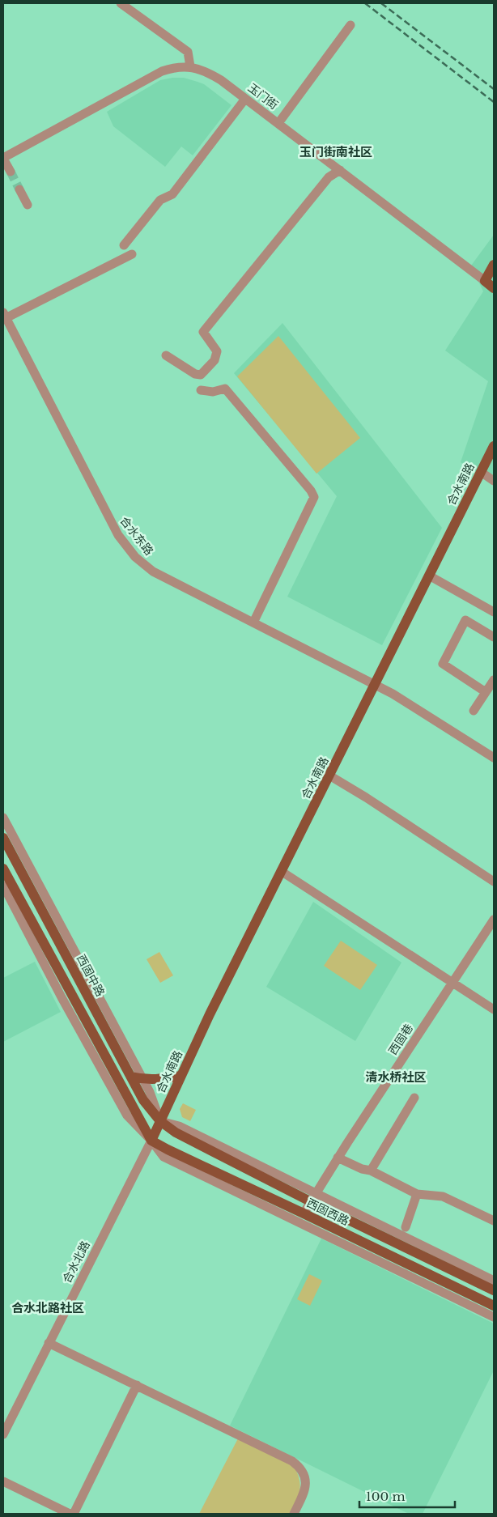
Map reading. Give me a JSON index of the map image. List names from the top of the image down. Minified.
{"streets":{"main road":["合水南路","西固中路","西固西路","合水北路"],"street":["玉门街","合水东路","西固巷"]},"crossings":[["合水南路","合水东路"],["合水南路","西固中路"],["合水南路","西固西路"],["合水南路","合水北路"],["西固中路","西固西路"],["西固中路","合水北路"],["西固巷","西固西路"],["西固西路","合水北路"]],"districts":["玉门街南社区","清水桥社区","合水北路社区"],"scale_bar":"100 m"}
